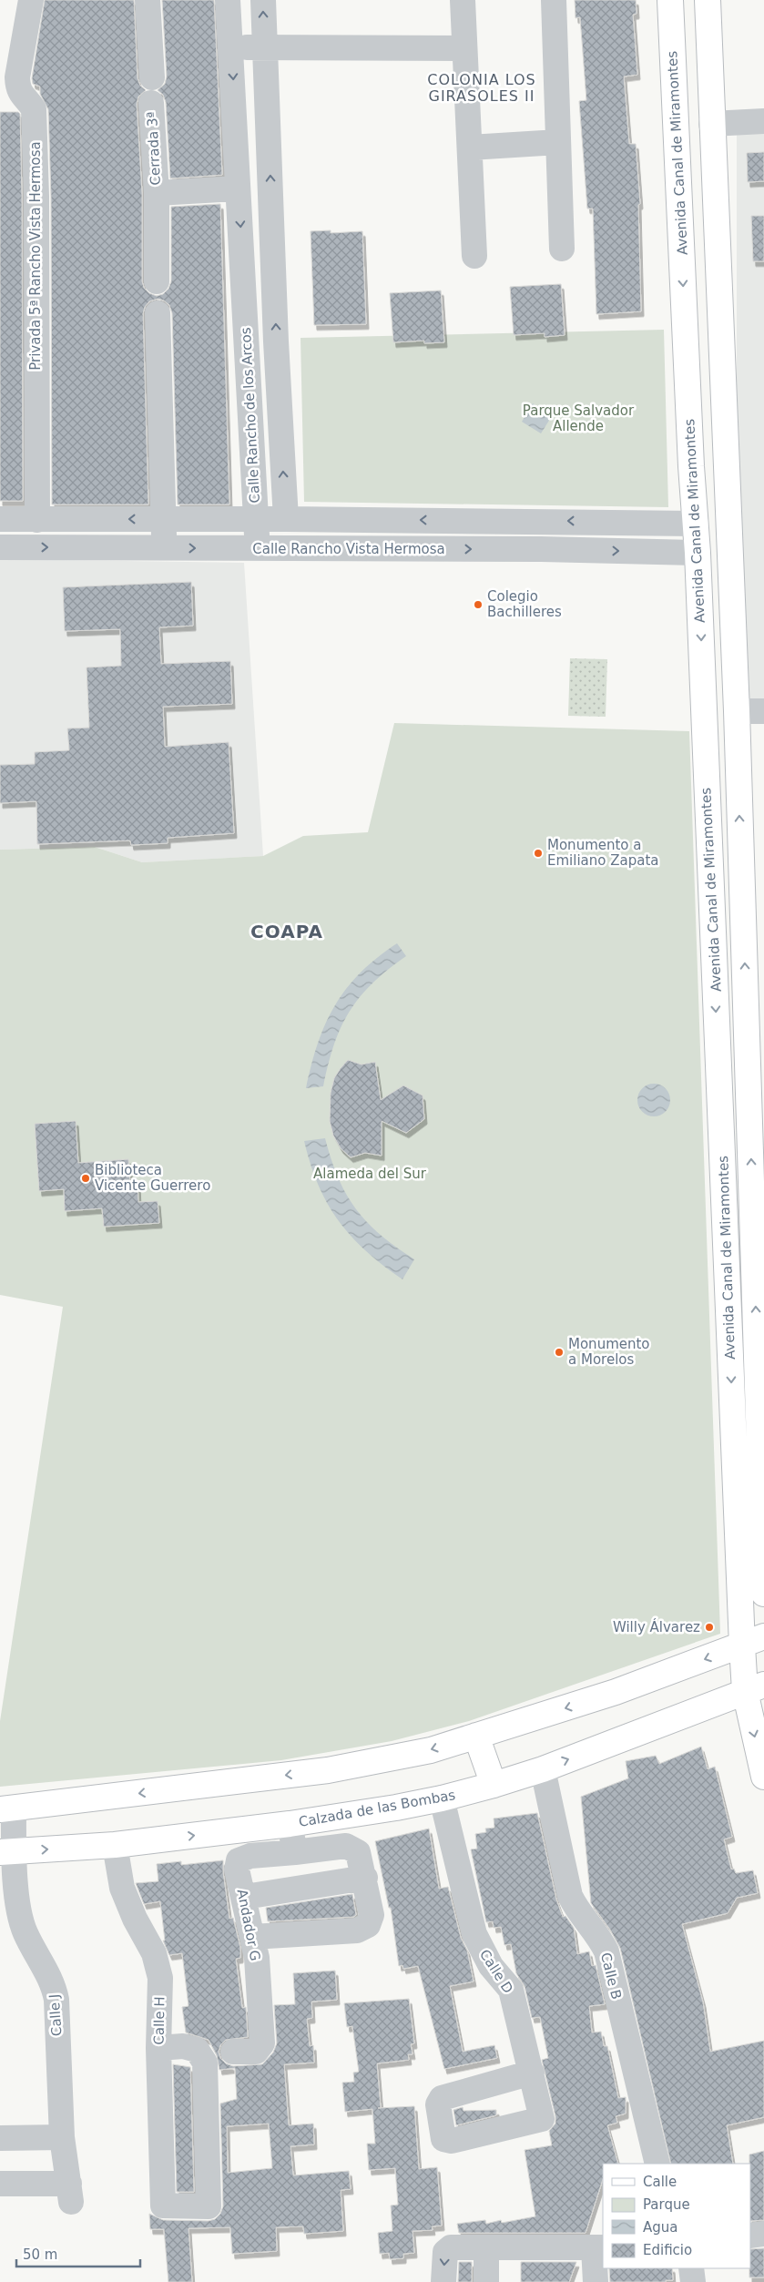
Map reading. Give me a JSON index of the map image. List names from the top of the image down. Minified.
{"streets":{"main road":["Avenida Canal de Miramontes","Calzada de las Bombas"],"street":["Cerrada 3ª","Privada 5ª Rancho Vista Hermosa","Calle Rancho de los Arcos","Calle Rancho Vista Hermosa","Andador G","Calle D","Calle B","Calle J","Calle H"]},"crossings":[["Cerrada 3ª","Calle Rancho de los Arcos"],["Avenida Canal de Miramontes","Calle Rancho Vista Hermosa"],["Avenida Canal de Miramontes","Calzada de las Bombas"],["Calle Rancho de los Arcos","Calle Rancho Vista Hermosa"],["Calzada de las Bombas","Calle D"],["Calzada de las Bombas","Calle B"],["Calzada de las Bombas","Calle J"],["Calzada de las Bombas","Calle H"]],"districts":["COLONIA LOS GIRASOLES II","COAPA"],"parks":["Parque Salvador Allende","Alameda del Sur"],"places":["Colegio Bachilleres","Monumento a Emiliano Zapata","Biblioteca Vicente Guerrero","Monumento a Morelos","Willy Álvarez"],"legend":["Calle","Parque","Agua","Edificio"],"scale_bar":"50 m"}
